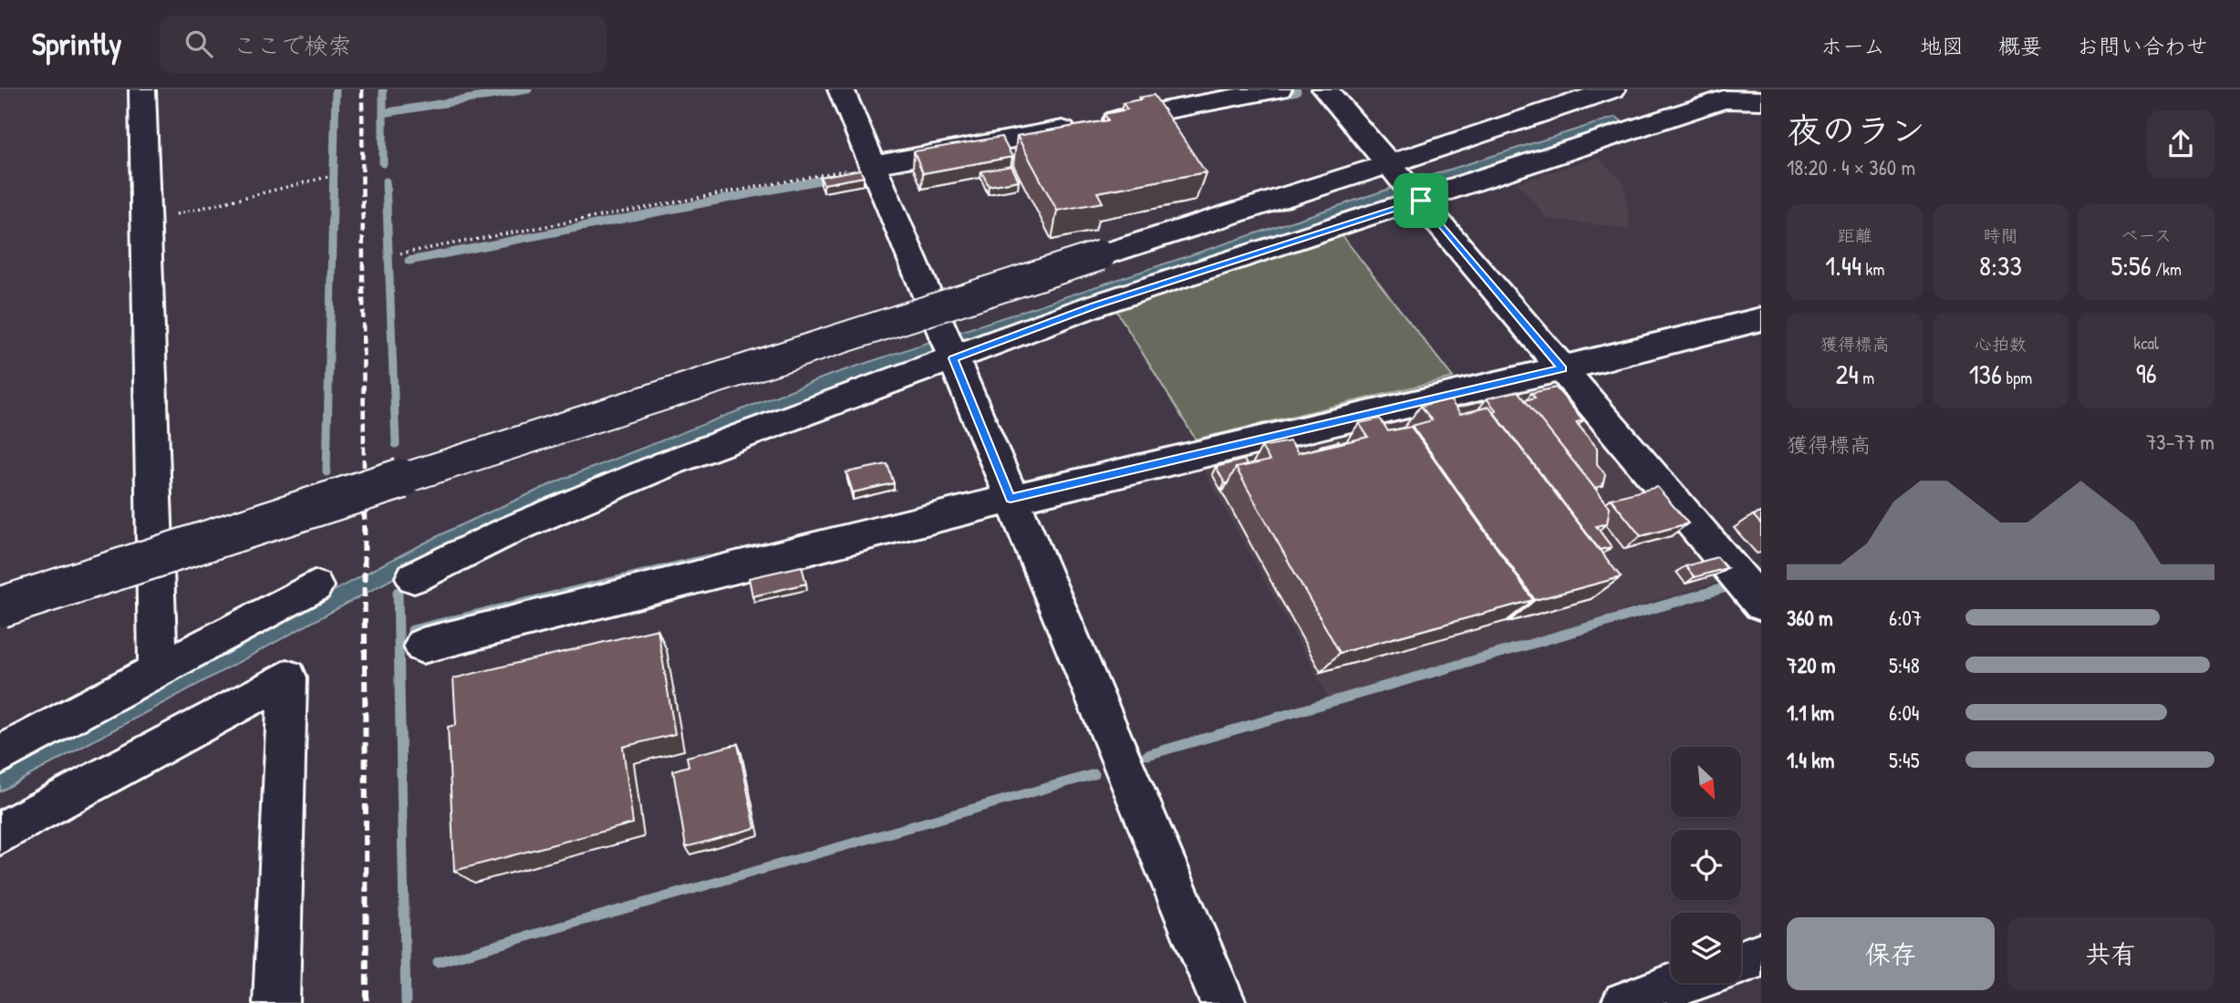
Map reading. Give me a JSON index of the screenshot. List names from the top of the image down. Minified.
{"north":"bottom right","page":{"header":"Sprintly","search":"ここで検索","nav":["ホーム","地図","概要","お問い合わせ"],"heading":["夜のラン","18:20 · 4 × 360 m"],"stats":[["距離","1.44 km"],["時間","8:33"],["ペース","5:56 /km"],["獲得標高","24 m"],["心拍数","136 bpm"],["kcal","96"]],"chart":["獲得標高","73–77 m"],"list":[{"name":"360 m","note":"6:07"},{"name":"720 m","note":"5:48"},{"name":"1.1 km","note":"6:04"},{"name":"1.4 km","note":"5:45"}],"buttons":["保存","共有"]}}
